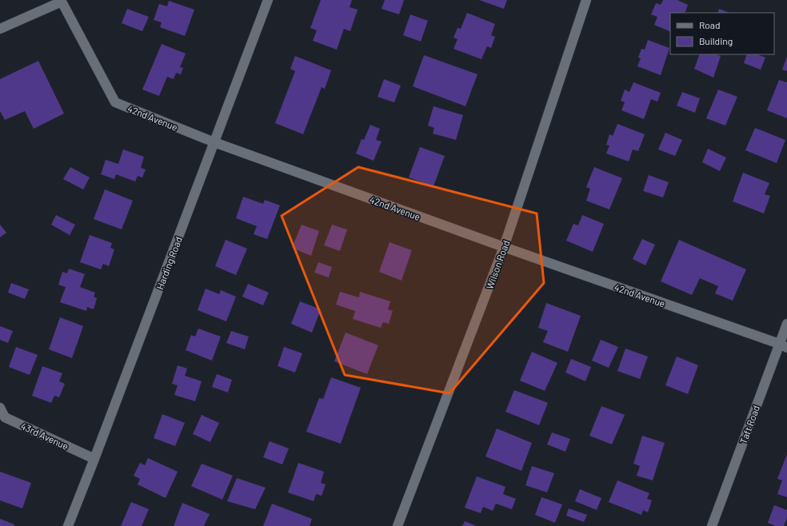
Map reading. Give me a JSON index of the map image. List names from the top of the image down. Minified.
{"streets":{"street":["42nd Avenue","Harding Road","Wilson Road","Taft Road","43rd Avenue"]},"crossings":[["42nd Avenue","Harding Road"],["42nd Avenue","Wilson Road"],["42nd Avenue","Taft Road"],["Harding Road","43rd Avenue"]],"legend":["Road","Building"]}
